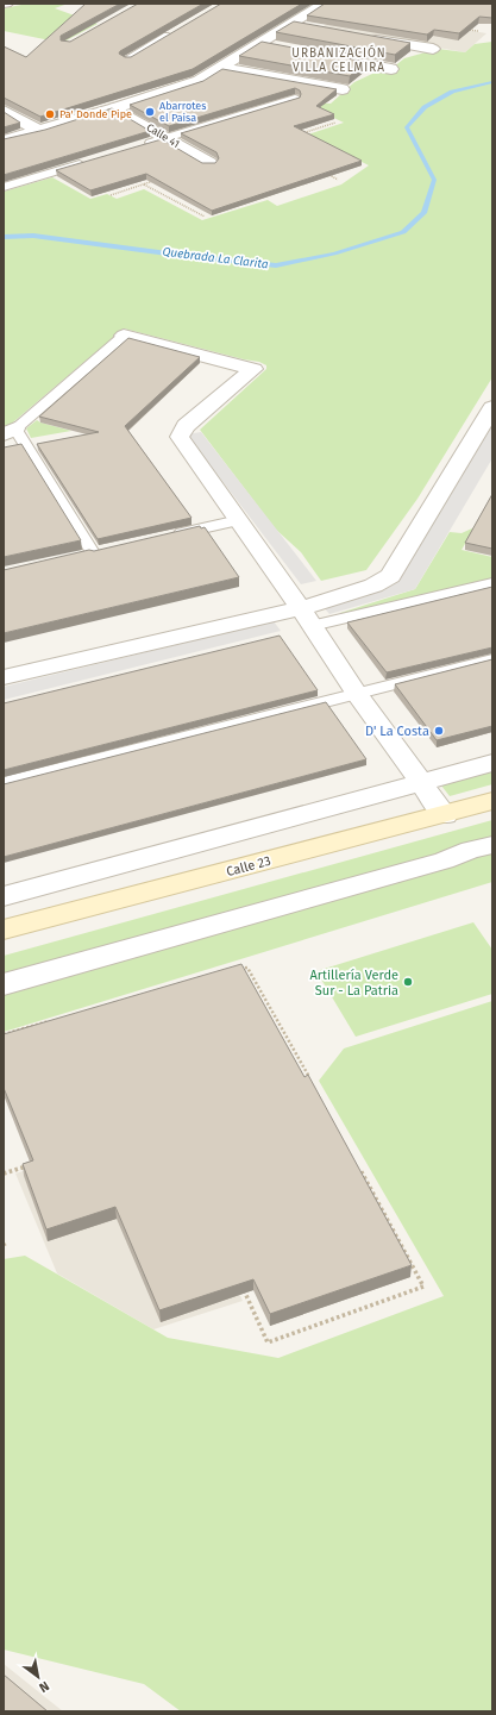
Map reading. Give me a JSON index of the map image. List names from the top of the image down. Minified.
{"streets":{"main road":["Calle 23"],"street":["Calle 41"]},"districts":["URBANIZACIÓN VILLA CELMIRA"],"water":["Quebrada La Clarita"],"places":["Abarrotes el Paisa","Pa' Donde Pipe","D' La Costa","Artillería Verde Sur - La Patria"],"north":"bottom right"}
